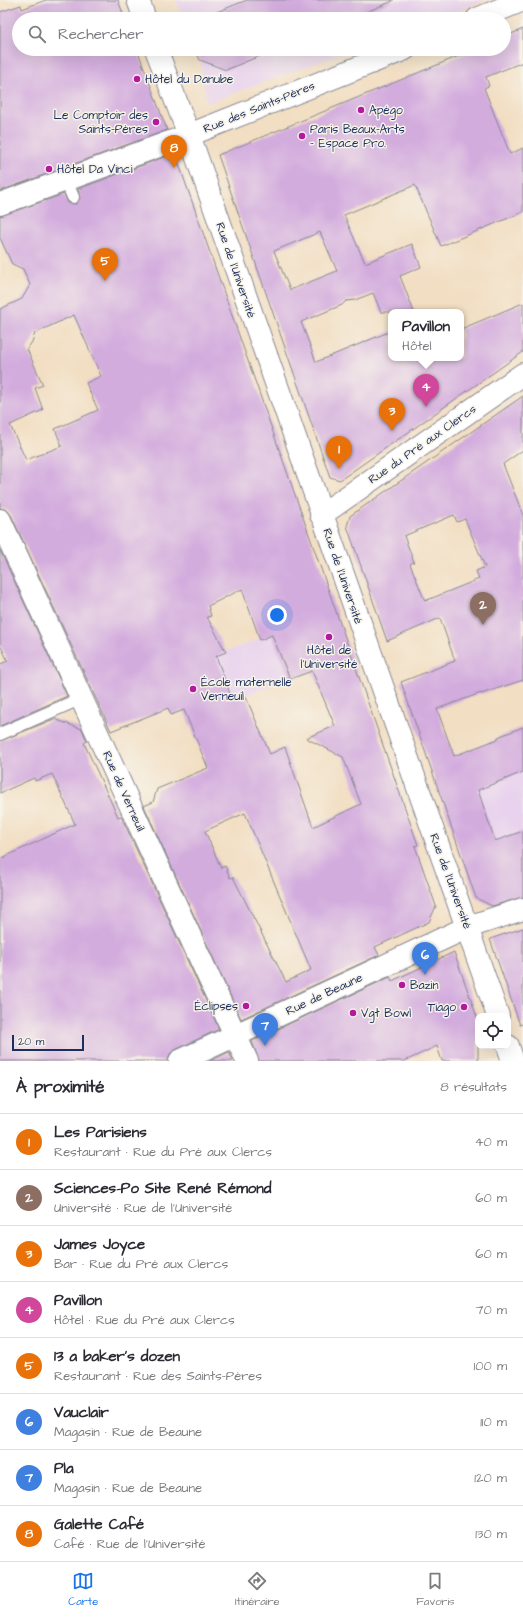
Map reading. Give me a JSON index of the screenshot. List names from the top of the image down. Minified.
{"streets":{"street":["Rue des Saints-Pères","Rue de l'Université","Rue du Pré aux Clercs","Rue de Verneuil","Rue de Beaune"]},"crossings":[["Rue des Saints-Pères","Rue de l'Université"],["Rue de l'Université","Rue du Pré aux Clercs"],["Rue de l'Université","Rue de Beaune"],["Rue de Verneuil","Rue de Beaune"]],"places":["Hôtel du Danube","Apégo","Le Comptoir des Saints-Pères","Paris Beaux-Arts - Espace Pro.","Hôtel Da Vinci","Hôtel de l'Université","École maternelle Verneuil","Bazin","Éclipses","Tiago","Vgt Bowl"],"scale_bar":"20 m","page":{"search":"Rechercher","pins":["8","5","4","3","1","2","6","7"],"popup":["Pavillon","Hôtel"],"scale":"20 m","heading":["À proximité","8 résultats"],"list":[{"mark":"1","name":"Les Parisiens","note":"Restaurant · Rue du Pré aux Clercs","value":"40 m"},{"mark":"2","name":"Sciences-Po Site René Rémond","note":"Université · Rue de l'Université","value":"60 m"},{"mark":"3","name":"James Joyce","note":"Bar · Rue du Pré aux Clercs","value":"60 m"},{"mark":"4","name":"Pavillon","note":"Hôtel · Rue du Pré aux Clercs","value":"70 m"},{"mark":"5","name":"13 a baker's dozen","note":"Restaurant · Rue des Saints-Pères","value":"100 m"},{"mark":"6","name":"Vauclair","note":"Magasin · Rue de Beaune","value":"110 m"},{"mark":"7","name":"Pla","note":"Magasin · Rue de Beaune","value":"120 m"},{"mark":"8","name":"Galette Café","note":"Café · Rue de l'Université","value":"130 m"}],"nav":["Carte","Itinéraire","Favoris"]}}
